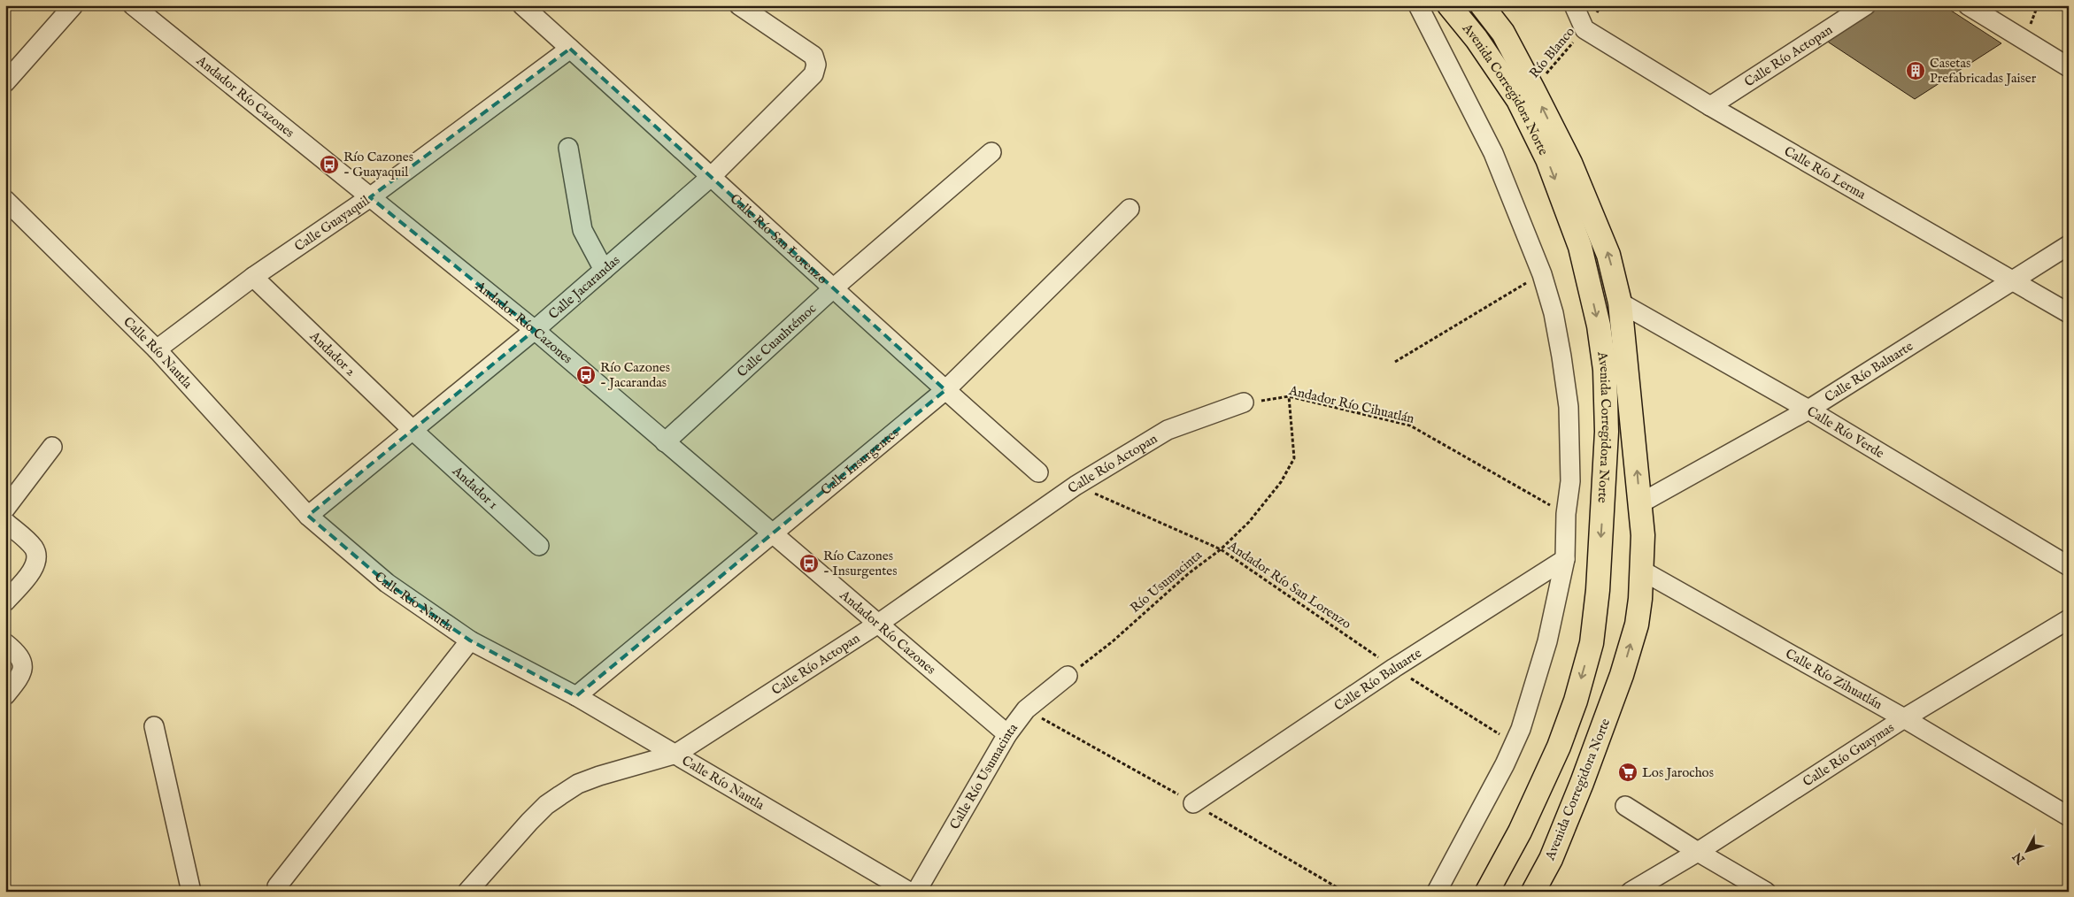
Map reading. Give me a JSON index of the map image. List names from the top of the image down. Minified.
{"streets":{"main road":["Avenida Corregidora Norte"],"street":["Calle Río Actopan","Andador Río Cazones","Calle Río Lerma","Calle Guayaquil","Calle Río San Lorenzo","Calle Jacarandas","Calle Cuauhtémoc","Calle Río Nautla","Andador 2","Calle Río Baluarte","Calle Río Verde","Calle Insurgentes","Andador 1","Calle Río Zihuatlán","Calle Río Guaymas","Calle Río Usumacinta"],"path":["Río Blanco","Andador Río Cihuatlán","Río Usumacinta","Andador Río San Lorenzo"]},"crossings":[["Río Blanco","Avenida Corregidora Norte"],["Río Blanco","Calle Río Lerma"],["Calle Río Actopan","Andador Río Cazones"],["Calle Río Actopan","Calle Río Lerma"],["Calle Río Actopan","Calle Río Nautla"],["Calle Río Actopan","Andador Río Cihuatlán"],["Calle Río Actopan","Andador Río San Lorenzo"],["Avenida Corregidora Norte","Calle Río Baluarte"],["Avenida Corregidora Norte","Calle Río Verde"],["Avenida Corregidora Norte","Calle Río Zihuatlán"],["Andador Río Cazones","Calle Guayaquil"],["Andador Río Cazones","Calle Jacarandas"],["Andador Río Cazones","Calle Cuauhtémoc"],["Andador Río Cazones","Calle Insurgentes"],["Andador Río Cazones","Calle Río Usumacinta"],["Calle Río Lerma","Calle Río Baluarte"],["Calle Guayaquil","Calle Río San Lorenzo"],["Calle Guayaquil","Calle Río Nautla"],["Calle Guayaquil","Andador 2"],["Calle Río San Lorenzo","Calle Jacarandas"],["Calle Río San Lorenzo","Calle Cuauhtémoc"],["Calle Río San Lorenzo","Calle Insurgentes"],["Calle Jacarandas","Calle Río Nautla"],["Calle Jacarandas","Andador 2"],["Calle Jacarandas","Andador 1"],["Calle Río Nautla","Calle Insurgentes"],["Andador 2","Andador 1"],["Calle Río Baluarte","Calle Río Verde"],["Calle Río Baluarte","Andador Río San Lorenzo"],["Andador Río Cihuatlán","Río Usumacinta"],["Río Usumacinta","Andador Río San Lorenzo"],["Río Usumacinta","Calle Río Usumacinta"],["Calle Río Zihuatlán","Calle Río Guaymas"]],"places":{"building":["Casetas Prefabricadas Jaiser"],"bus stop":["Río Cazones - Guayaquil","Río Cazones - Jacarandas","Río Cazones - Insurgentes"],"supermarket":["Los Jarochos"]},"north":"bottom left"}
